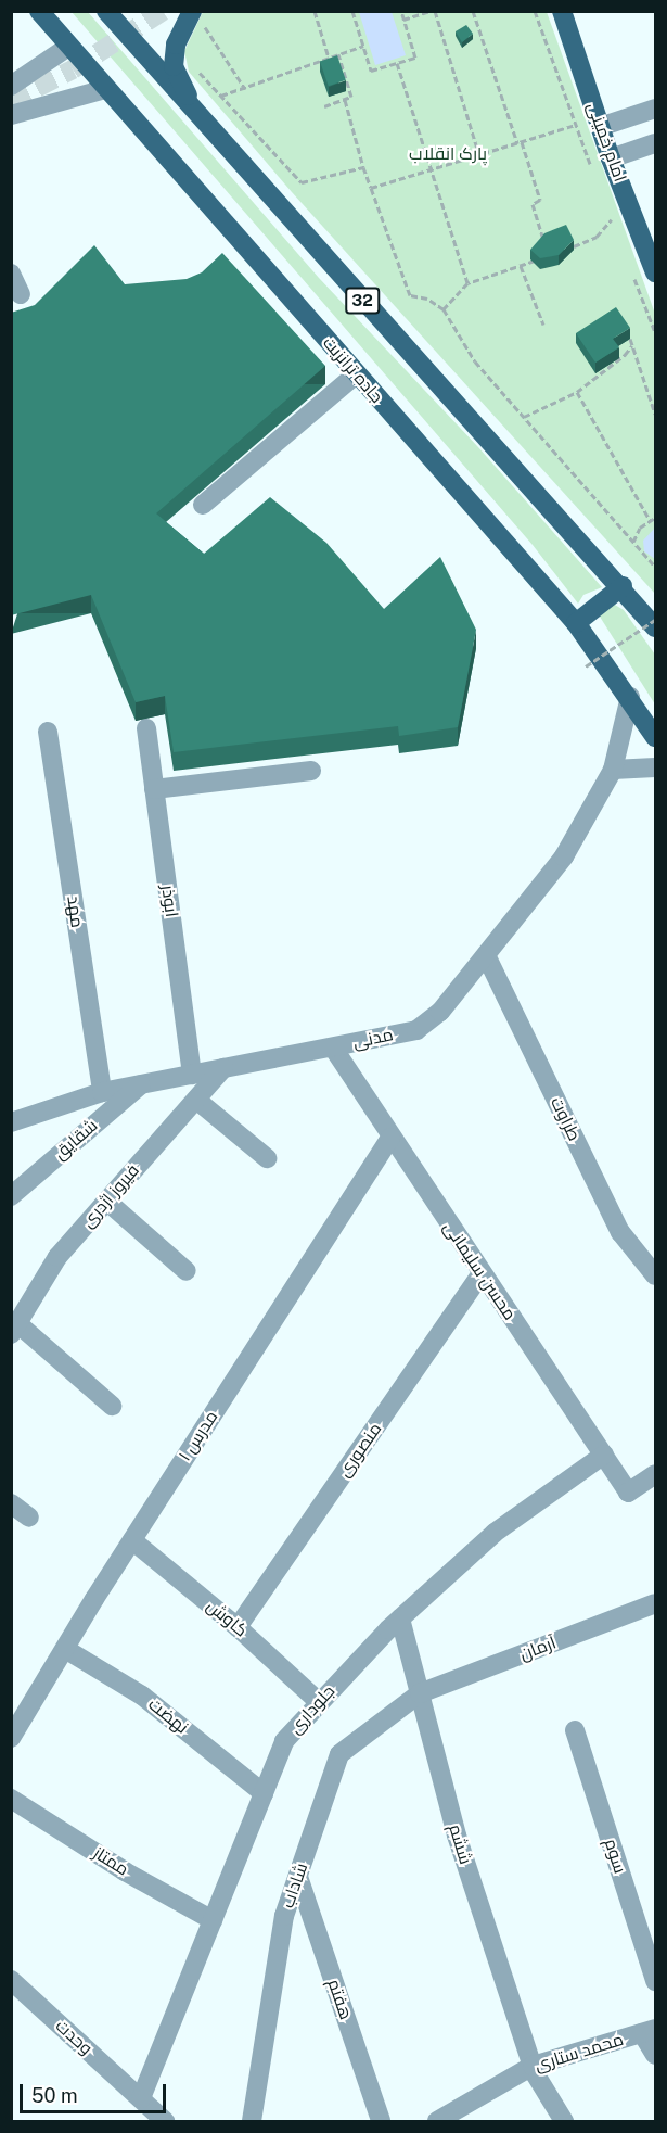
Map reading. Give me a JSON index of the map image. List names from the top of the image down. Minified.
{"streets":{"main road":["امام خمینی","32","جاده ترانزیت"],"street":["ابوذر","مهد","مدنی","طراوت","شقایق","فیروز اژدری","محسن سلیمانی","مدرس ۱","منصوری","کاوش","آرمان","جلوداری","نهضت","ششم","سوم","ممتاز","شاداب","هفتم","وحدت","محمد ستاری"]},"crossings":[["جاده ترانزیت","مدنی"],["ابوذر","مدنی"],["مهد","مدنی"],["مدنی","طراوت"],["مدنی","شقایق"],["مدنی","فیروز اژدری"],["مدنی","محسن سلیمانی"],["محسن سلیمانی","مدرس ۱"],["محسن سلیمانی","منصوری"],["محسن سلیمانی","جلوداری"],["مدرس ۱","کاوش"],["مدرس ۱","نهضت"],["منصوری","کاوش"],["کاوش","جلوداری"],["آرمان","ششم"],["آرمان","شاداب"],["جلوداری","نهضت"],["جلوداری","ششم"],["جلوداری","ممتاز"],["جلوداری","وحدت"],["ششم","شاداب"],["ششم","محمد ستاری"],["شاداب","هفتم"]],"parks":["پارک انقلاب"],"scale_bar":"50 m"}
